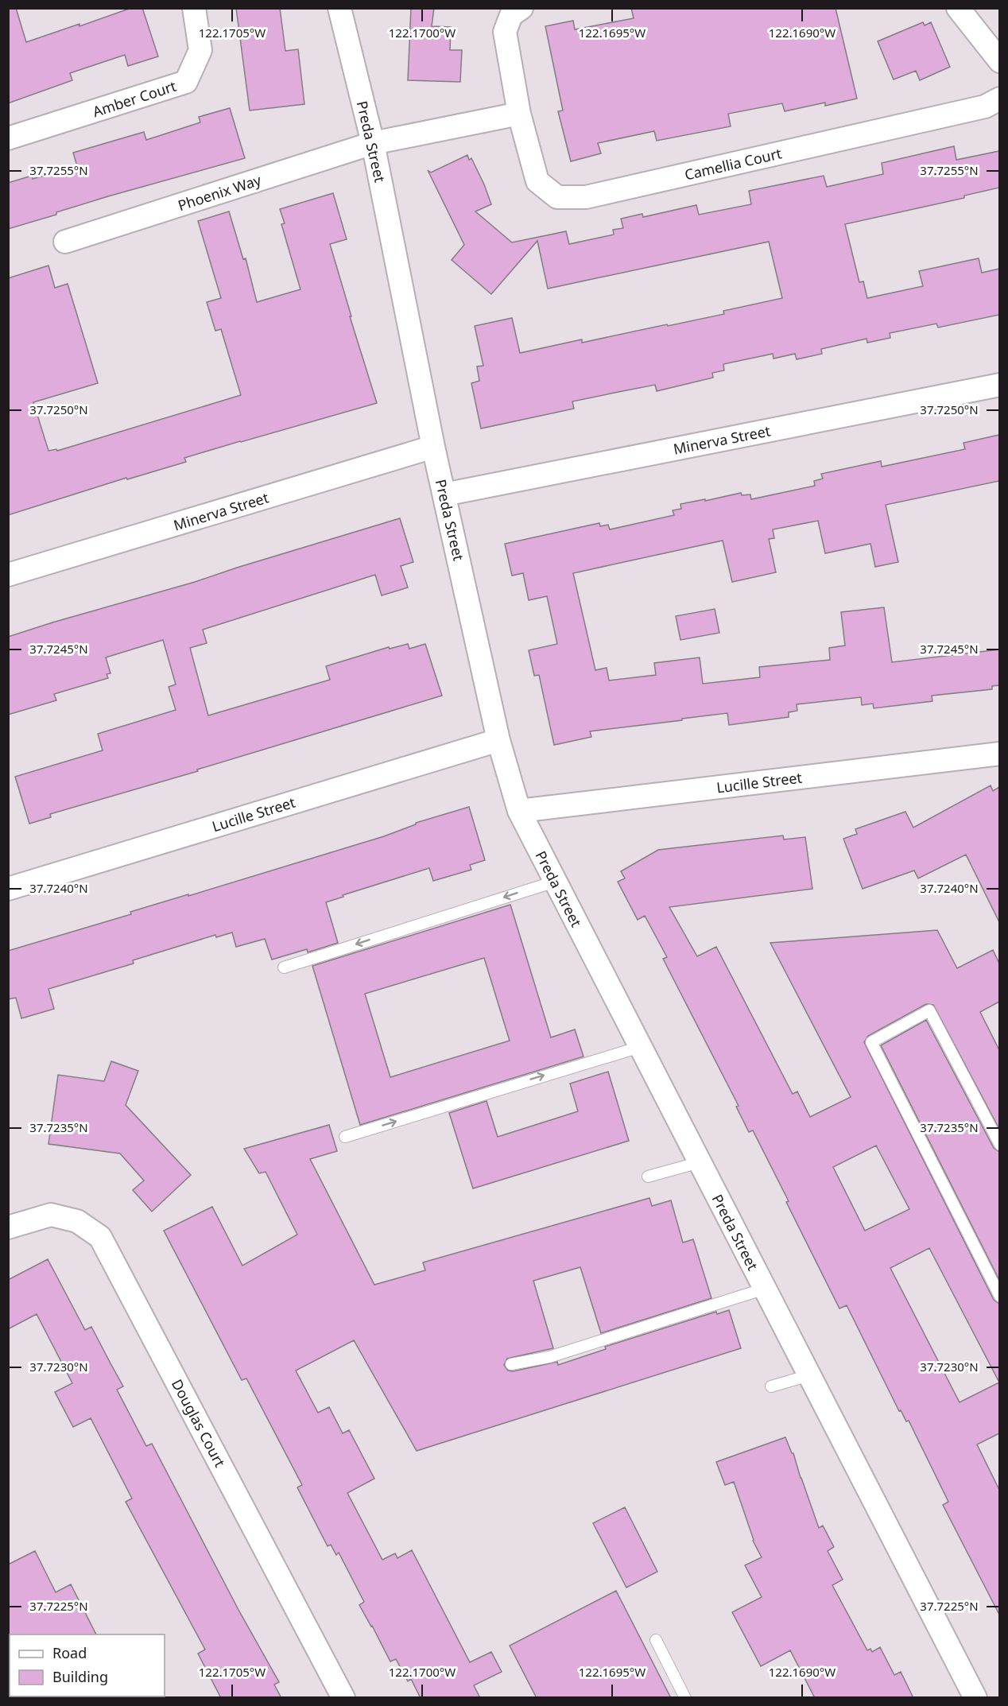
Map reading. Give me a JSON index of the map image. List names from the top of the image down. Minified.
{"streets":{"street":["Amber Court","Preda Street","Camellia Court","Phoenix Way","Minerva Street","Lucille Street","Douglas Court"]},"crossings":[["Preda Street","Phoenix Way"],["Preda Street","Minerva Street"],["Preda Street","Lucille Street"]],"legend":["Road","Building"],"coordinates":["122.1705°W","122.1700°W","122.1695°W","122.1690°W","37.7255°N","37.7250°N","37.7245°N","37.7240°N","37.7235°N","37.7230°N","37.7225°N"]}
